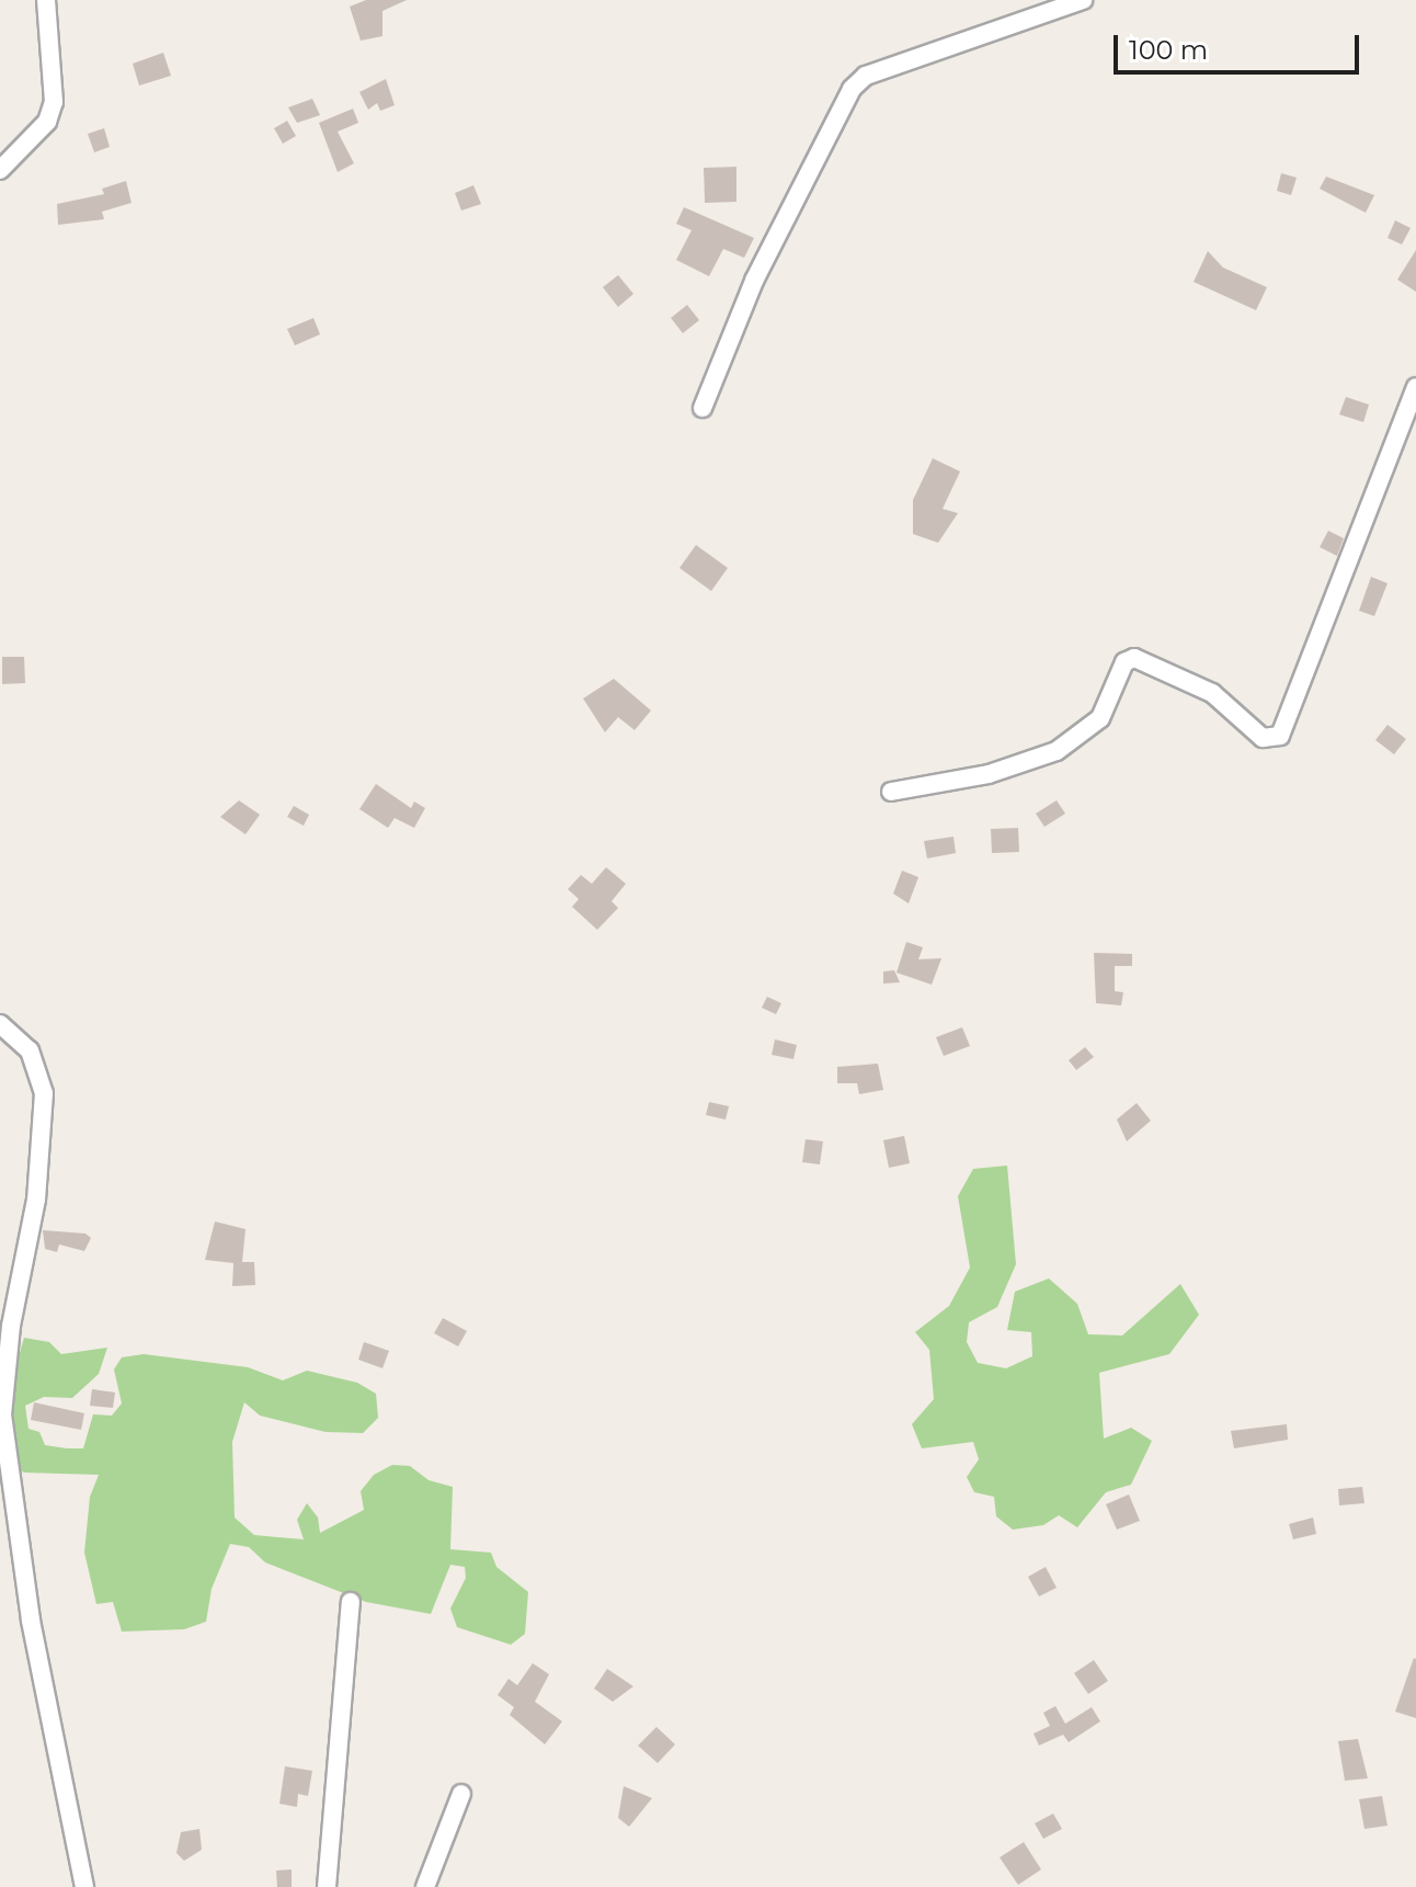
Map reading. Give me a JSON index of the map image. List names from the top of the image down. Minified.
{"scale_bar":"100 m"}
